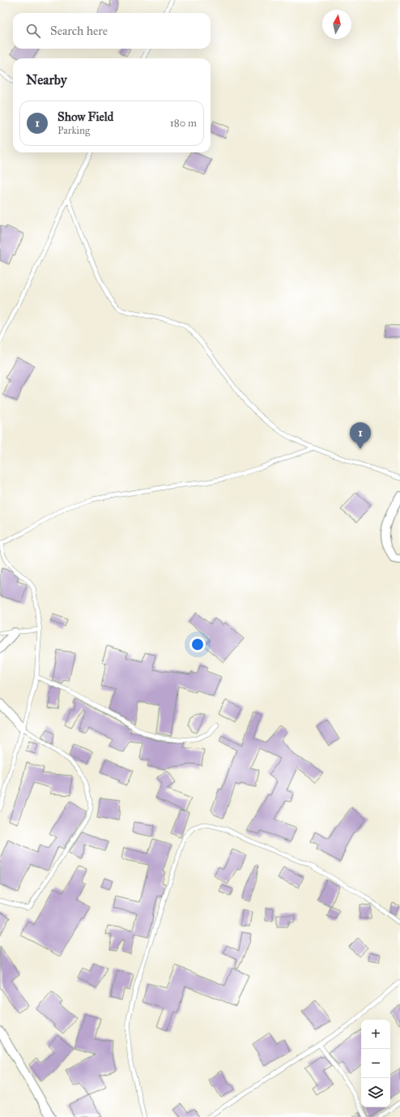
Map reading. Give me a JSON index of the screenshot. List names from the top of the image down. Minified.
{"north":"top","page":{"search":"Search here","heading":"Nearby","list":[{"mark":"1","name":"Show Field","note":"Parking","value":"180 m"}],"pins":"1","map_buttons":["+","−"]}}
